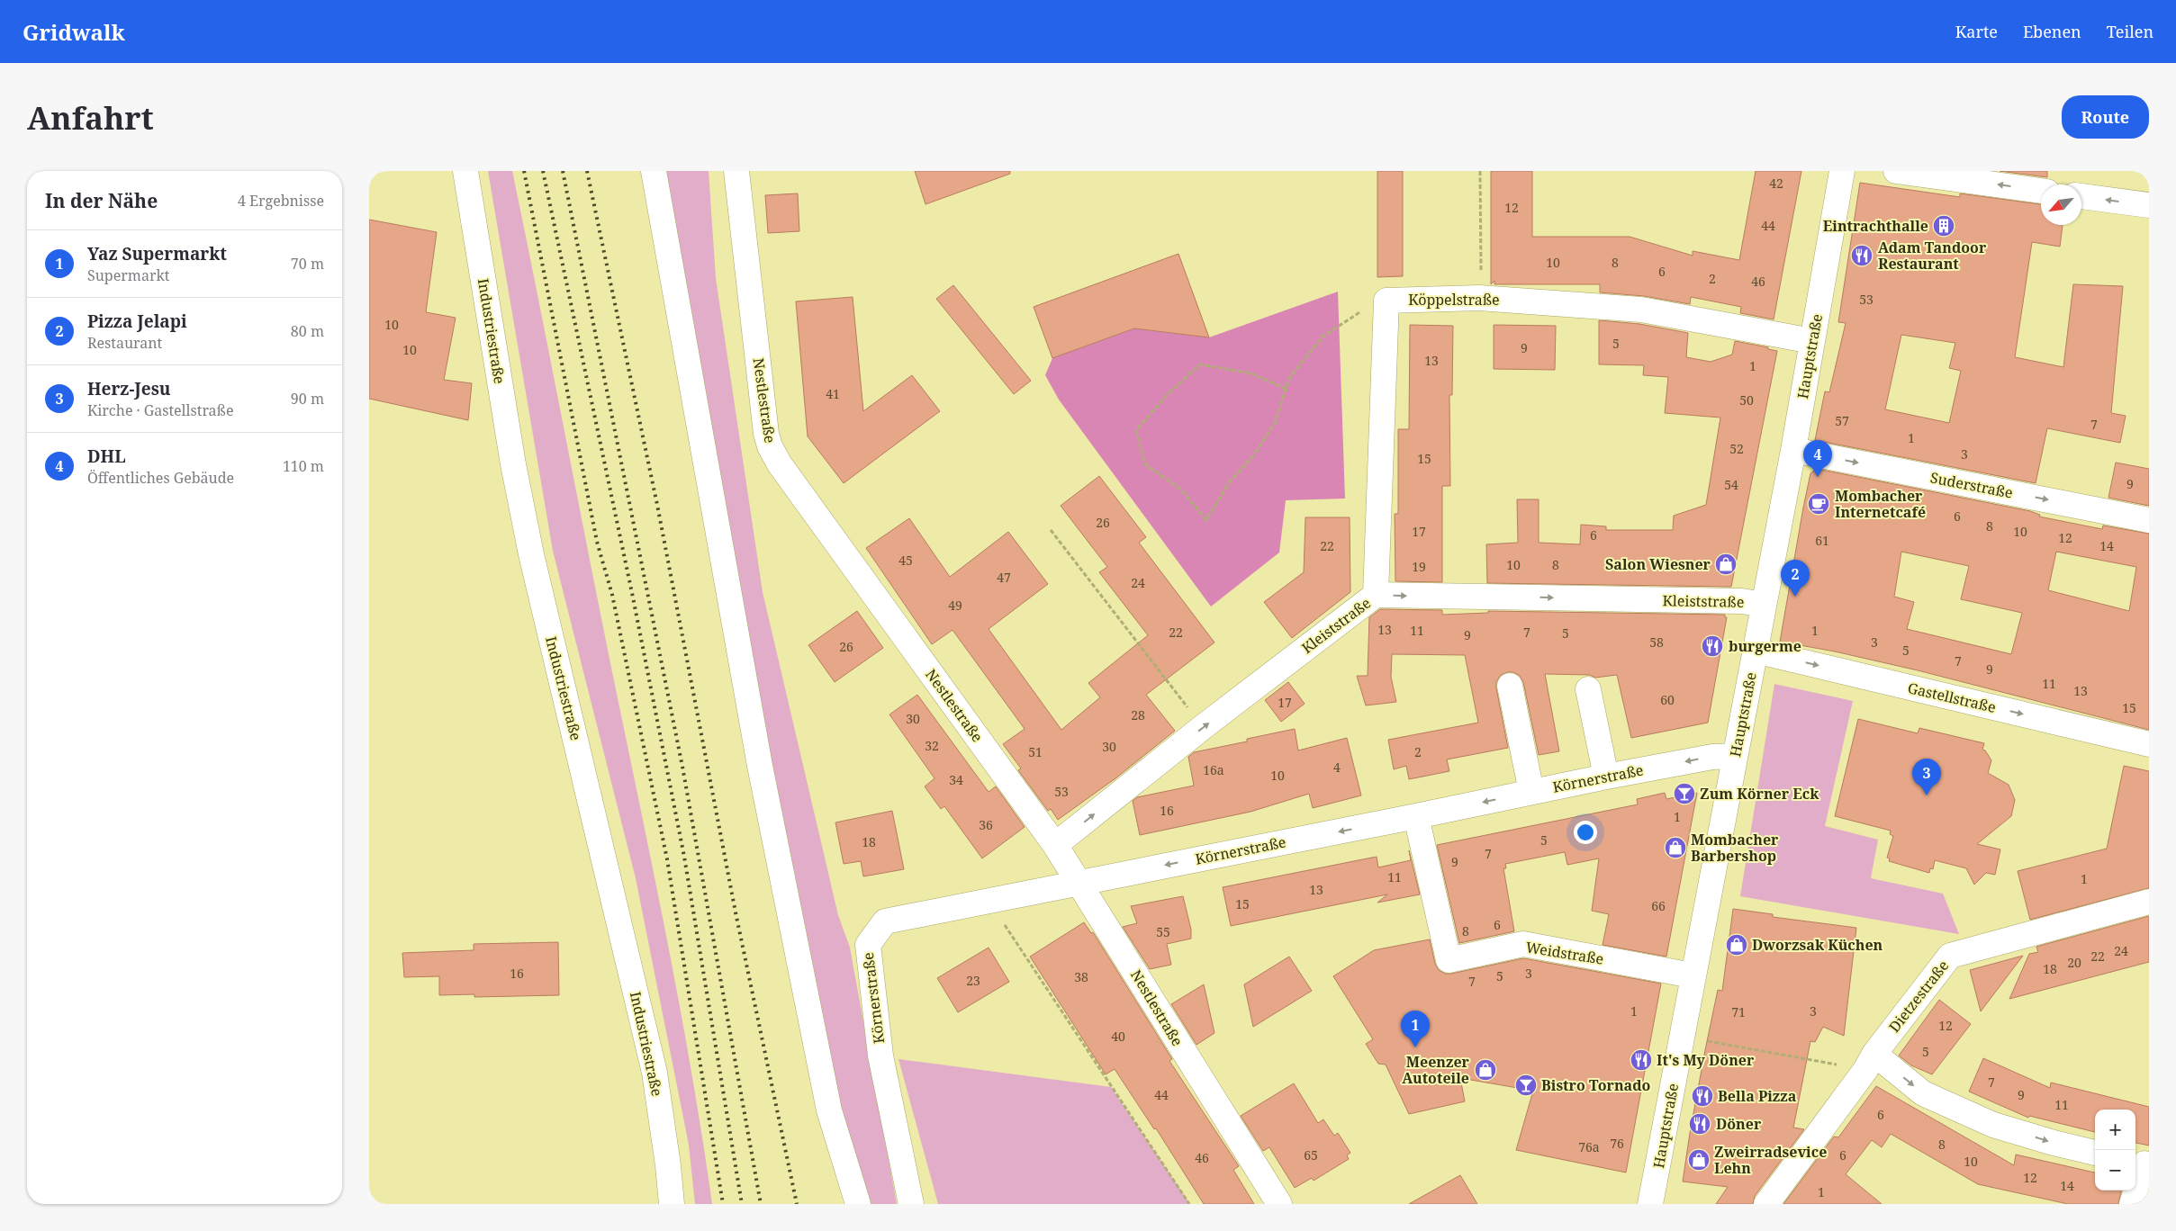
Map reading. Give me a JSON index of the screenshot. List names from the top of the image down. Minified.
{"streets":{"street":["Köppelstraße","Industriestraße","Hauptstraße","Nestlestraße","Suderstraße","Kleiststraße","Gastellstraße","Körnerstraße","Weidstraße","Dietzestraße"]},"crossings":[["Köppelstraße","Hauptstraße"],["Köppelstraße","Kleiststraße"],["Hauptstraße","Suderstraße"],["Hauptstraße","Kleiststraße"],["Hauptstraße","Gastellstraße"],["Hauptstraße","Körnerstraße"],["Hauptstraße","Weidstraße"],["Nestlestraße","Kleiststraße"],["Nestlestraße","Körnerstraße"],["Körnerstraße","Weidstraße"]],"one_way":["Suderstraße","Kleiststraße","Gastellstraße","Körnerstraße"],"places":{"building":["Eintrachthalle"],"restaurant":["Adam Tandoor Restaurant","burgerme","It's My Döner","Bella Pizza","Döner"],"cafe":["Mombacher Internetcafé"],"shop":["Salon Wiesner","Mombacher Barbershop","Dworzsak Küchen","Meenzer Autoteile","Zweirradsevice Lehn"],"bar":["Zum Körner Eck","Bistro Tornado"]},"house_numbers":["42","12","44","10","8","6","2","46","53","10","5","9","10","13","1","41","50","57","7","1","52","3","15","9","54","6","26","8","17","10","6","12","61","22","14","45","10","8","19","47","24","49","13","11","1","22","7","5","9","58","3","26","5","7","9","11","13","60","17","15","28","30","32","30","51","2","4","16a","10","34","53","16","1","36","5","18","7","9","11","1","13","15","66","6","8","55","24","22","20","18","16","3","5","38","23","7","1","3","71","12","40","5","7","44","9","11","6","76","8","76a","65","6","46","10","12","14","1"],"north":"bottom left","page":{"header":"Gridwalk","nav":["Karte","Ebenen","Teilen"],"buttons":"Route","title":"Anfahrt","heading":["In der Nähe","4 Ergebnisse"],"list":[{"mark":"1","name":"Yaz Supermarkt","note":"Supermarkt","value":"70 m"},{"mark":"2","name":"Pizza Jelapi","note":"Restaurant","value":"80 m"},{"mark":"3","name":"Herz-Jesu","note":"Kirche · Gastellstraße","value":"90 m"},{"mark":"4","name":"DHL","note":"Öffentliches Gebäude","value":"110 m"}],"pins":["4","2","3","1"],"map_buttons":["+","−"]}}
